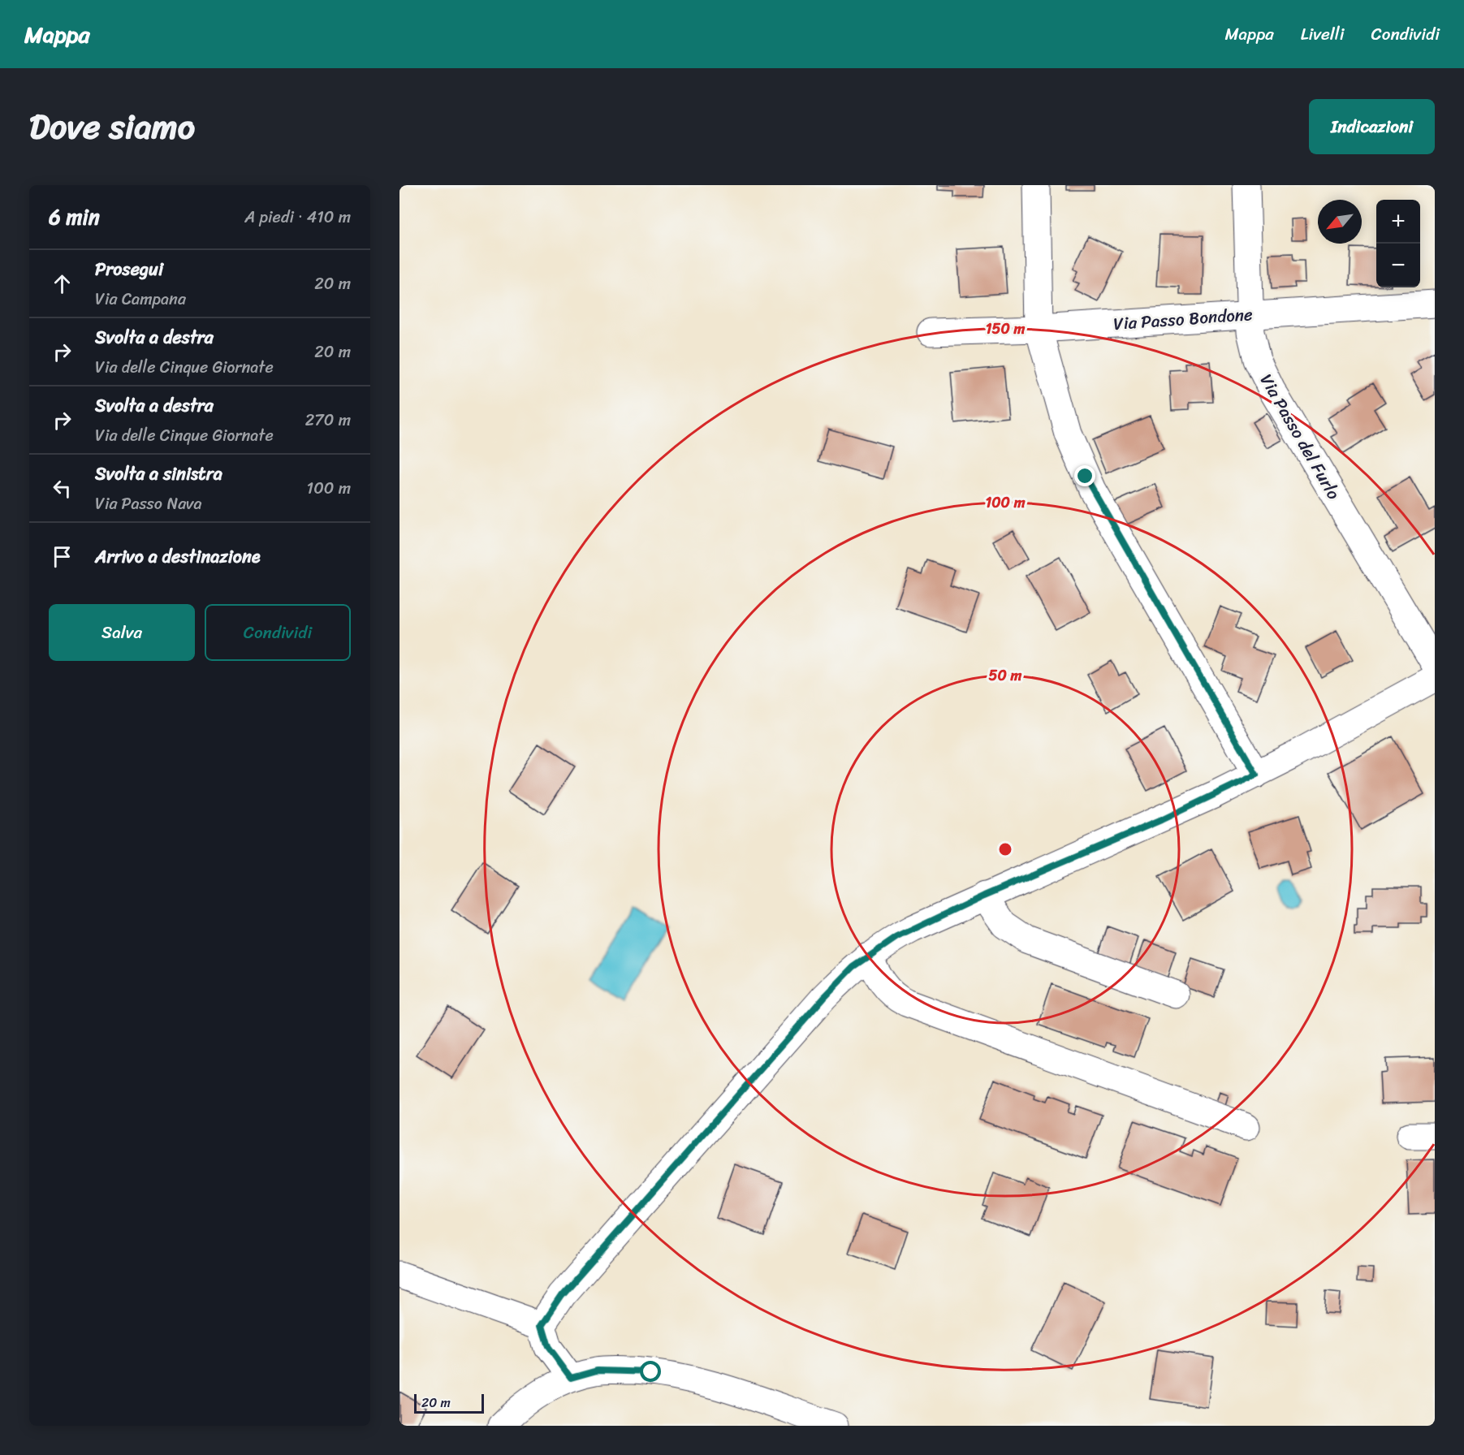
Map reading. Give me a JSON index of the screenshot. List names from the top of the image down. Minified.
{"streets":{"street":["Via Passo Bondone","Via Passo del Furlo"]},"crossings":[["Via Passo Bondone","Via Passo del Furlo"]],"scale_bar":"20 m","north":"bottom left","page":{"header":"Mappa","nav":["Mappa","Livelli","Condividi"],"title":"Dove siamo","buttons":["Indicazioni",["Salva","Condividi"]],"heading":["6 min","A piedi · 410 m"],"map_buttons":["+","−"],"list":[["Prosegui","Via Campana","20 m"],["Svolta a destra","Via delle Cinque Giornate","20 m"],["Svolta a destra","Via delle Cinque Giornate","270 m"],["Svolta a sinistra","Via Passo Nava","100 m"],"Arrivo a destinazione"],"scale":"20 m"},"rings":["150 m","100 m","50 m"]}
